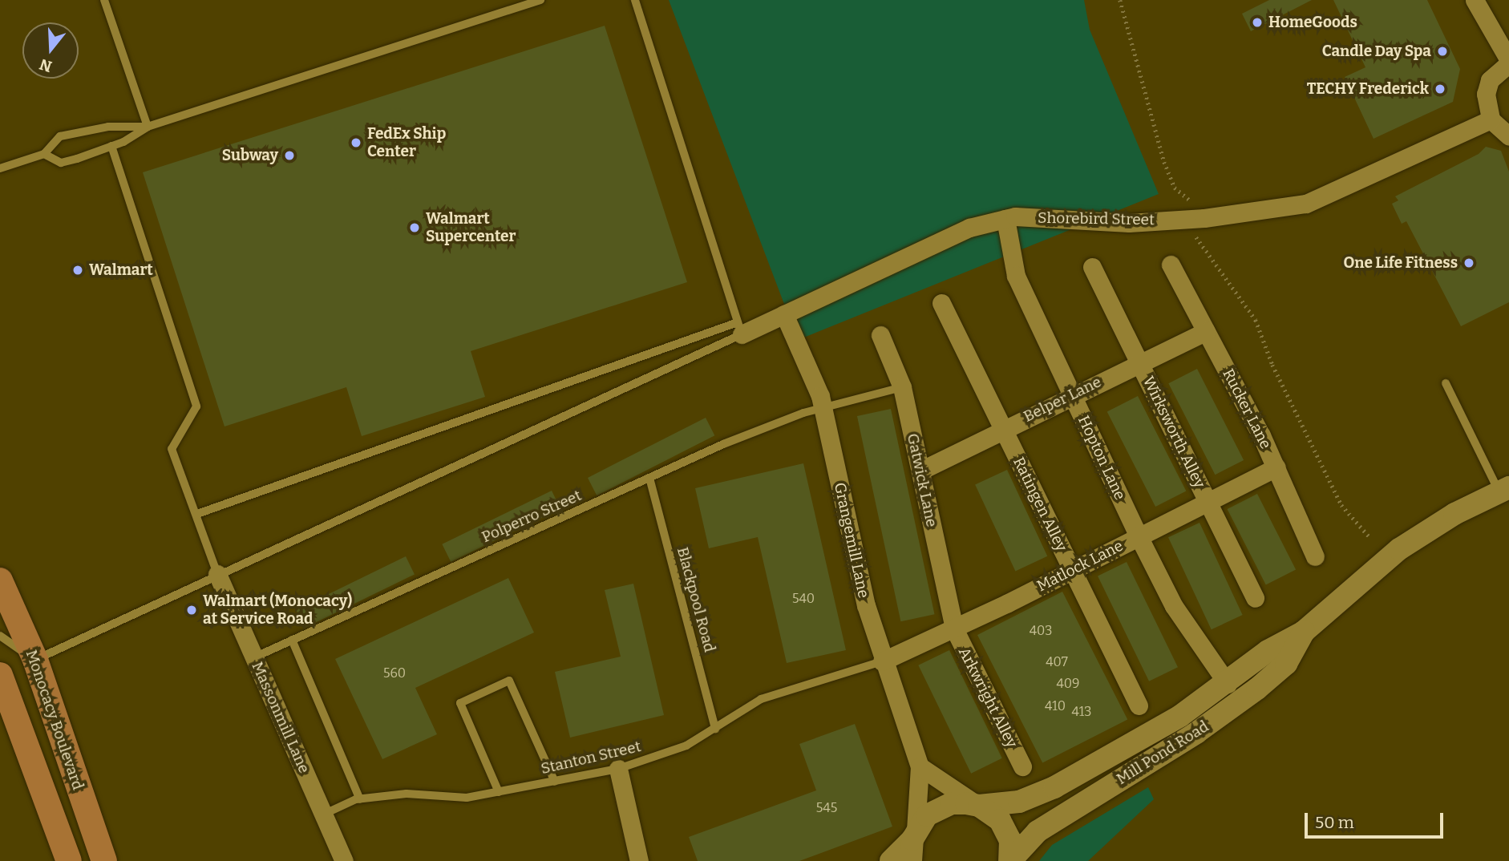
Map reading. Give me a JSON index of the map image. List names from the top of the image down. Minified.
{"streets":{"main road":["Monocacy Boulevard"],"street":["Shorebird Street","Belper Lane","Rucker Lane","Wirksworth Alley","Hopton Lane","Gatwick Lane","Ratingen Alley","Grangemill Lane","Matlock Lane","Arkwright Alley","Massonmill Lane","Mill Pond Road"],"lane":["Polperro Street","Blackpool Road","Stanton Street"]},"crossings":[["Shorebird Street","Hopton Lane"],["Shorebird Street","Grangemill Lane"],["Belper Lane","Rucker Lane"],["Belper Lane","Wirksworth Alley"],["Belper Lane","Hopton Lane"],["Belper Lane","Gatwick Lane"],["Belper Lane","Ratingen Alley"],["Rucker Lane","Matlock Lane"],["Wirksworth Alley","Matlock Lane"],["Hopton Lane","Matlock Lane"],["Hopton Lane","Mill Pond Road"],["Gatwick Lane","Polperro Street"],["Gatwick Lane","Matlock Lane"],["Gatwick Lane","Arkwright Alley"],["Ratingen Alley","Matlock Lane"],["Polperro Street","Grangemill Lane"],["Polperro Street","Blackpool Road"],["Polperro Street","Massonmill Lane"],["Grangemill Lane","Matlock Lane"],["Grangemill Lane","Stanton Street"],["Matlock Lane","Arkwright Alley"],["Matlock Lane","Stanton Street"],["Blackpool Road","Stanton Street"],["Massonmill Lane","Stanton Street"]],"places":["HomeGoods","Candle Day Spa","TECHY Frederick","FedEx Ship Center","Subway","Walmart Supercenter","One Life Fitness","Walmart","Walmart (Monocacy) at Service Road"],"house_numbers":["540","403","407","560","409","410","413","545"],"scale_bar":"50 m","north":"bottom"}
